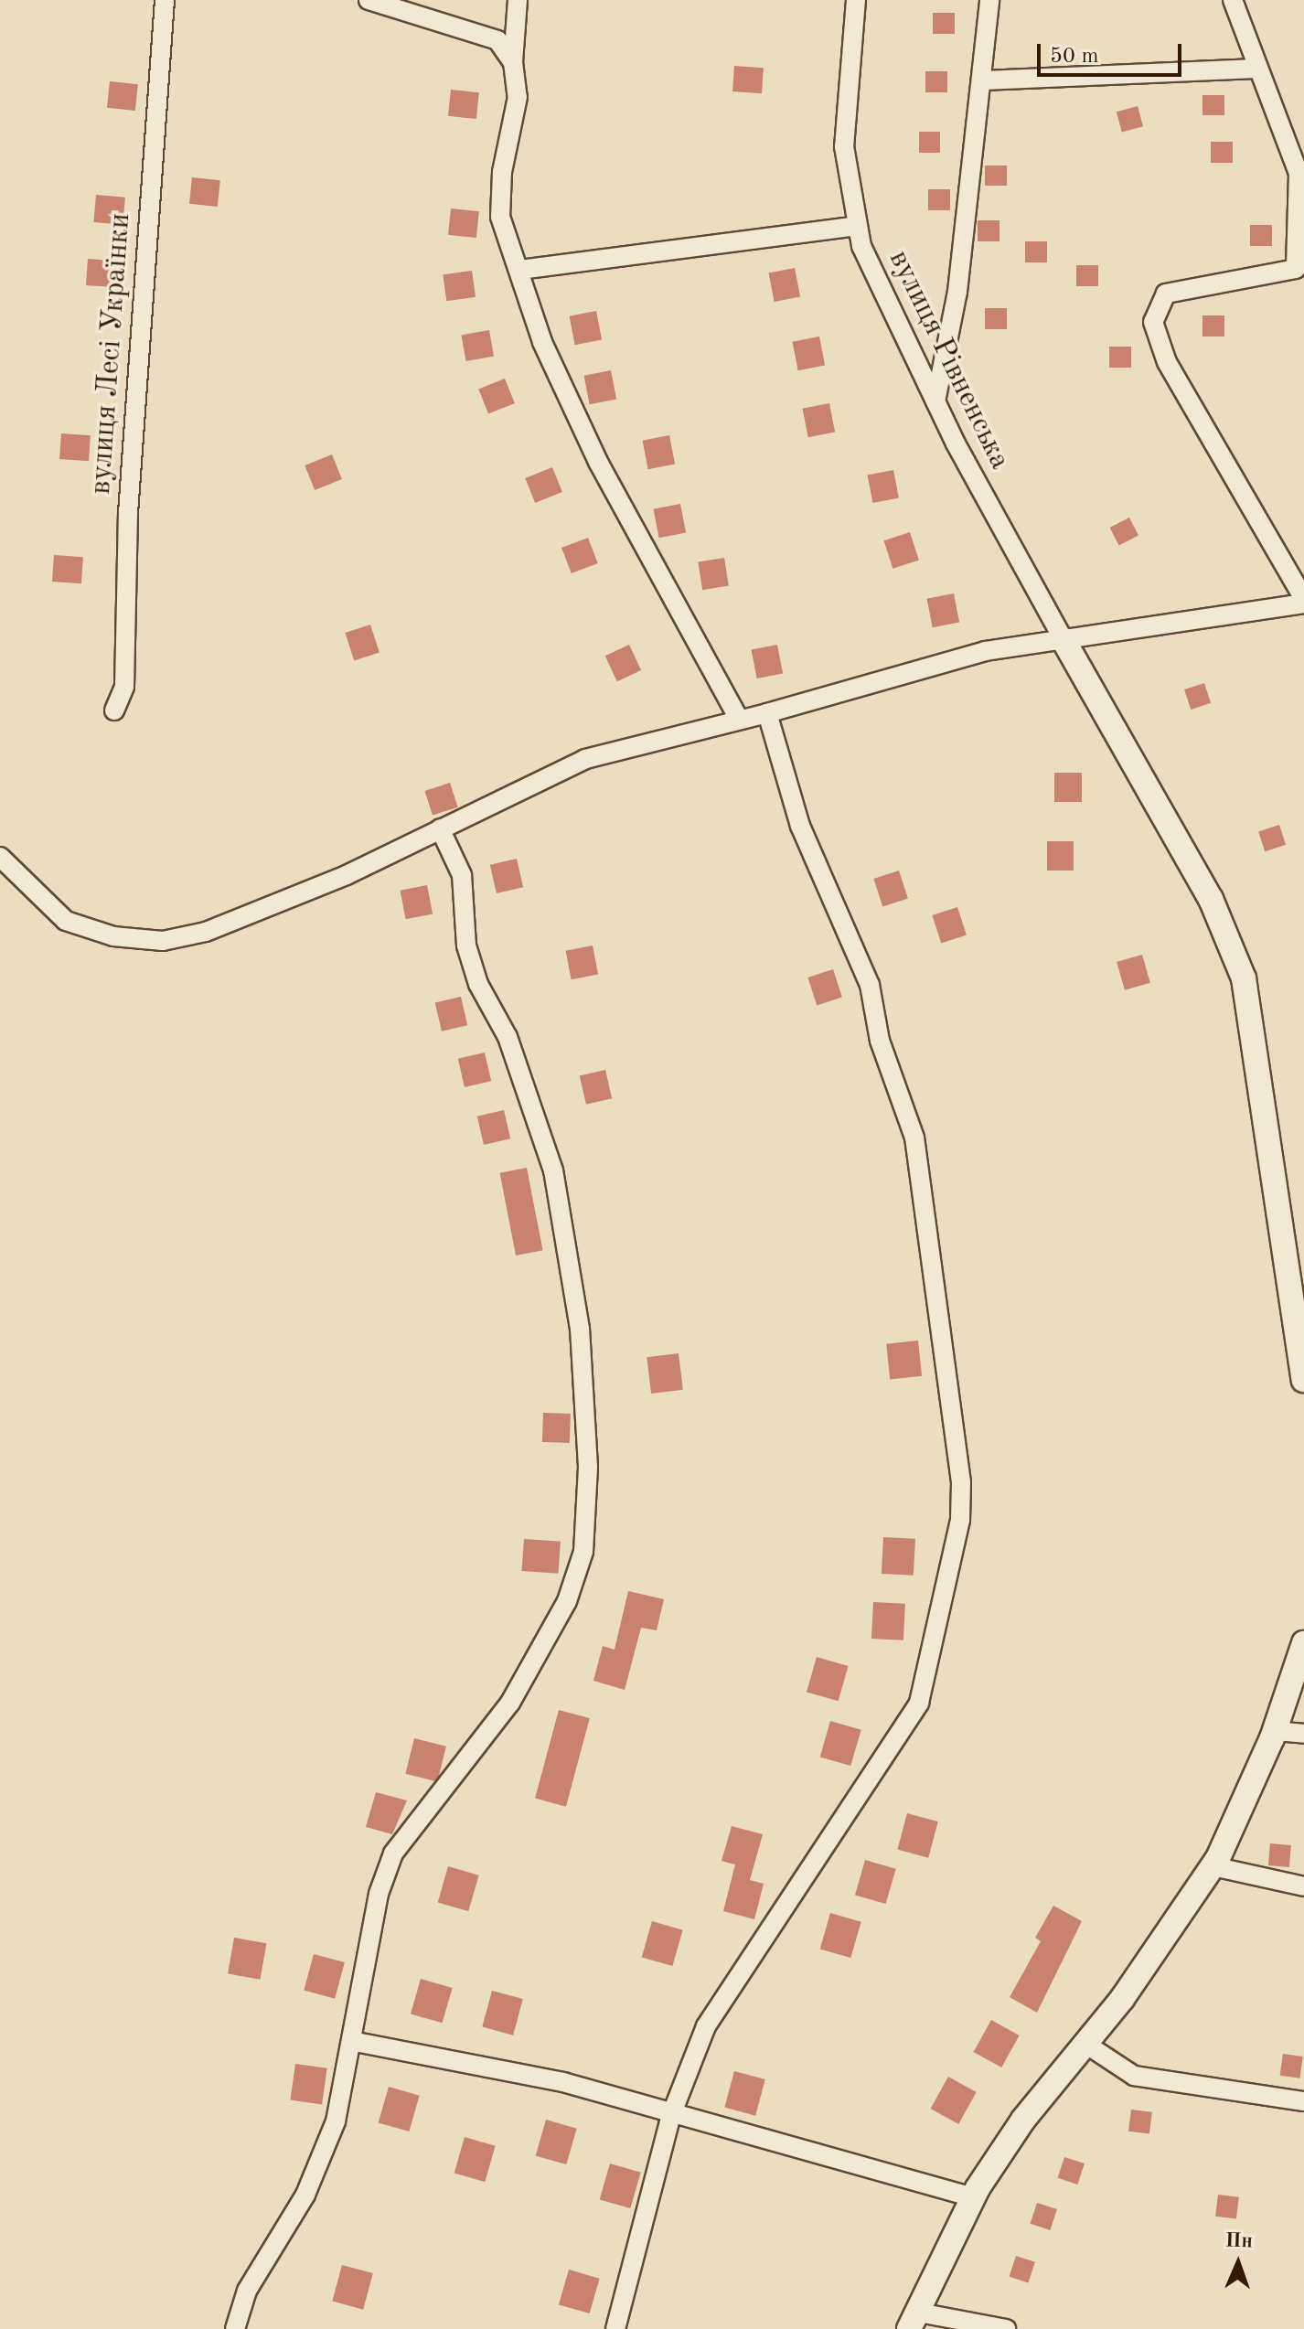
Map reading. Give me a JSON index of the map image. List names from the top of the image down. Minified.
{"streets":{"street":["вулиця Лесі Українки","вулиця Рівненська"]},"scale_bar":"50 m","north":"top"}
